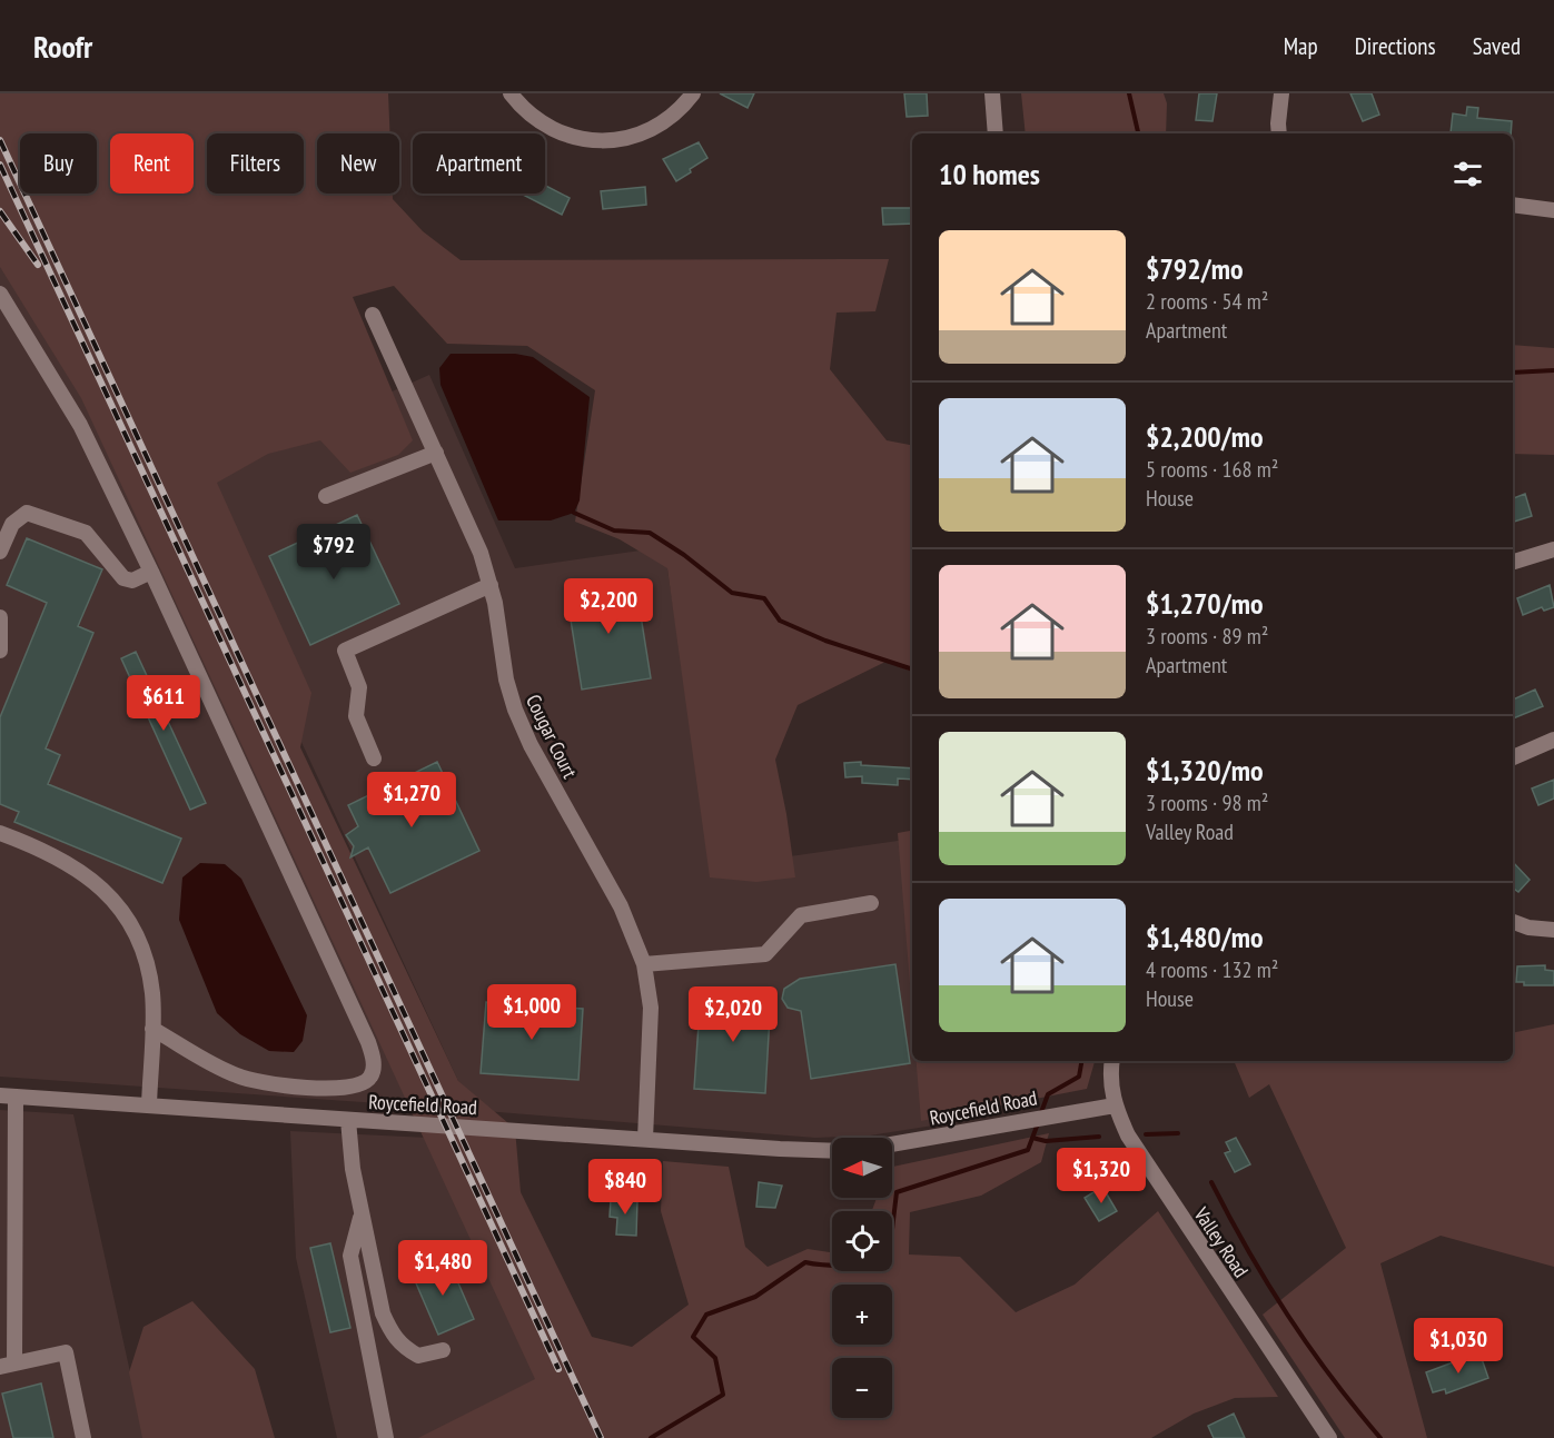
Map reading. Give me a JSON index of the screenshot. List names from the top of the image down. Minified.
{"streets":{"street":["Cougar Court","Roycefield Road","Valley Road"]},"crossings":[["Cougar Court","Roycefield Road"],["Roycefield Road","Valley Road"]],"north":"left","page":{"header":"Roofr","nav":["Map","Directions","Saved"],"chip":["Buy","Rent","Filters","New","Apartment"],"heading":"10 homes","list":[{"name":"$792/mo","note":"2 rooms · 54 m² · Apartment"},{"name":"$2,200/mo","note":"5 rooms · 168 m² · House"},{"name":"$1,270/mo","note":"3 rooms · 89 m² · Apartment"},{"name":"$1,320/mo","note":"3 rooms · 98 m² · Valley Road"},{"name":"$1,480/mo","note":"4 rooms · 132 m² · House"}],"price":["$792","$2,200","$611","$1,270","$1,000","$2,020","$1,320","$840","$1,480","$1,030"],"map_buttons":["+","−"]}}
